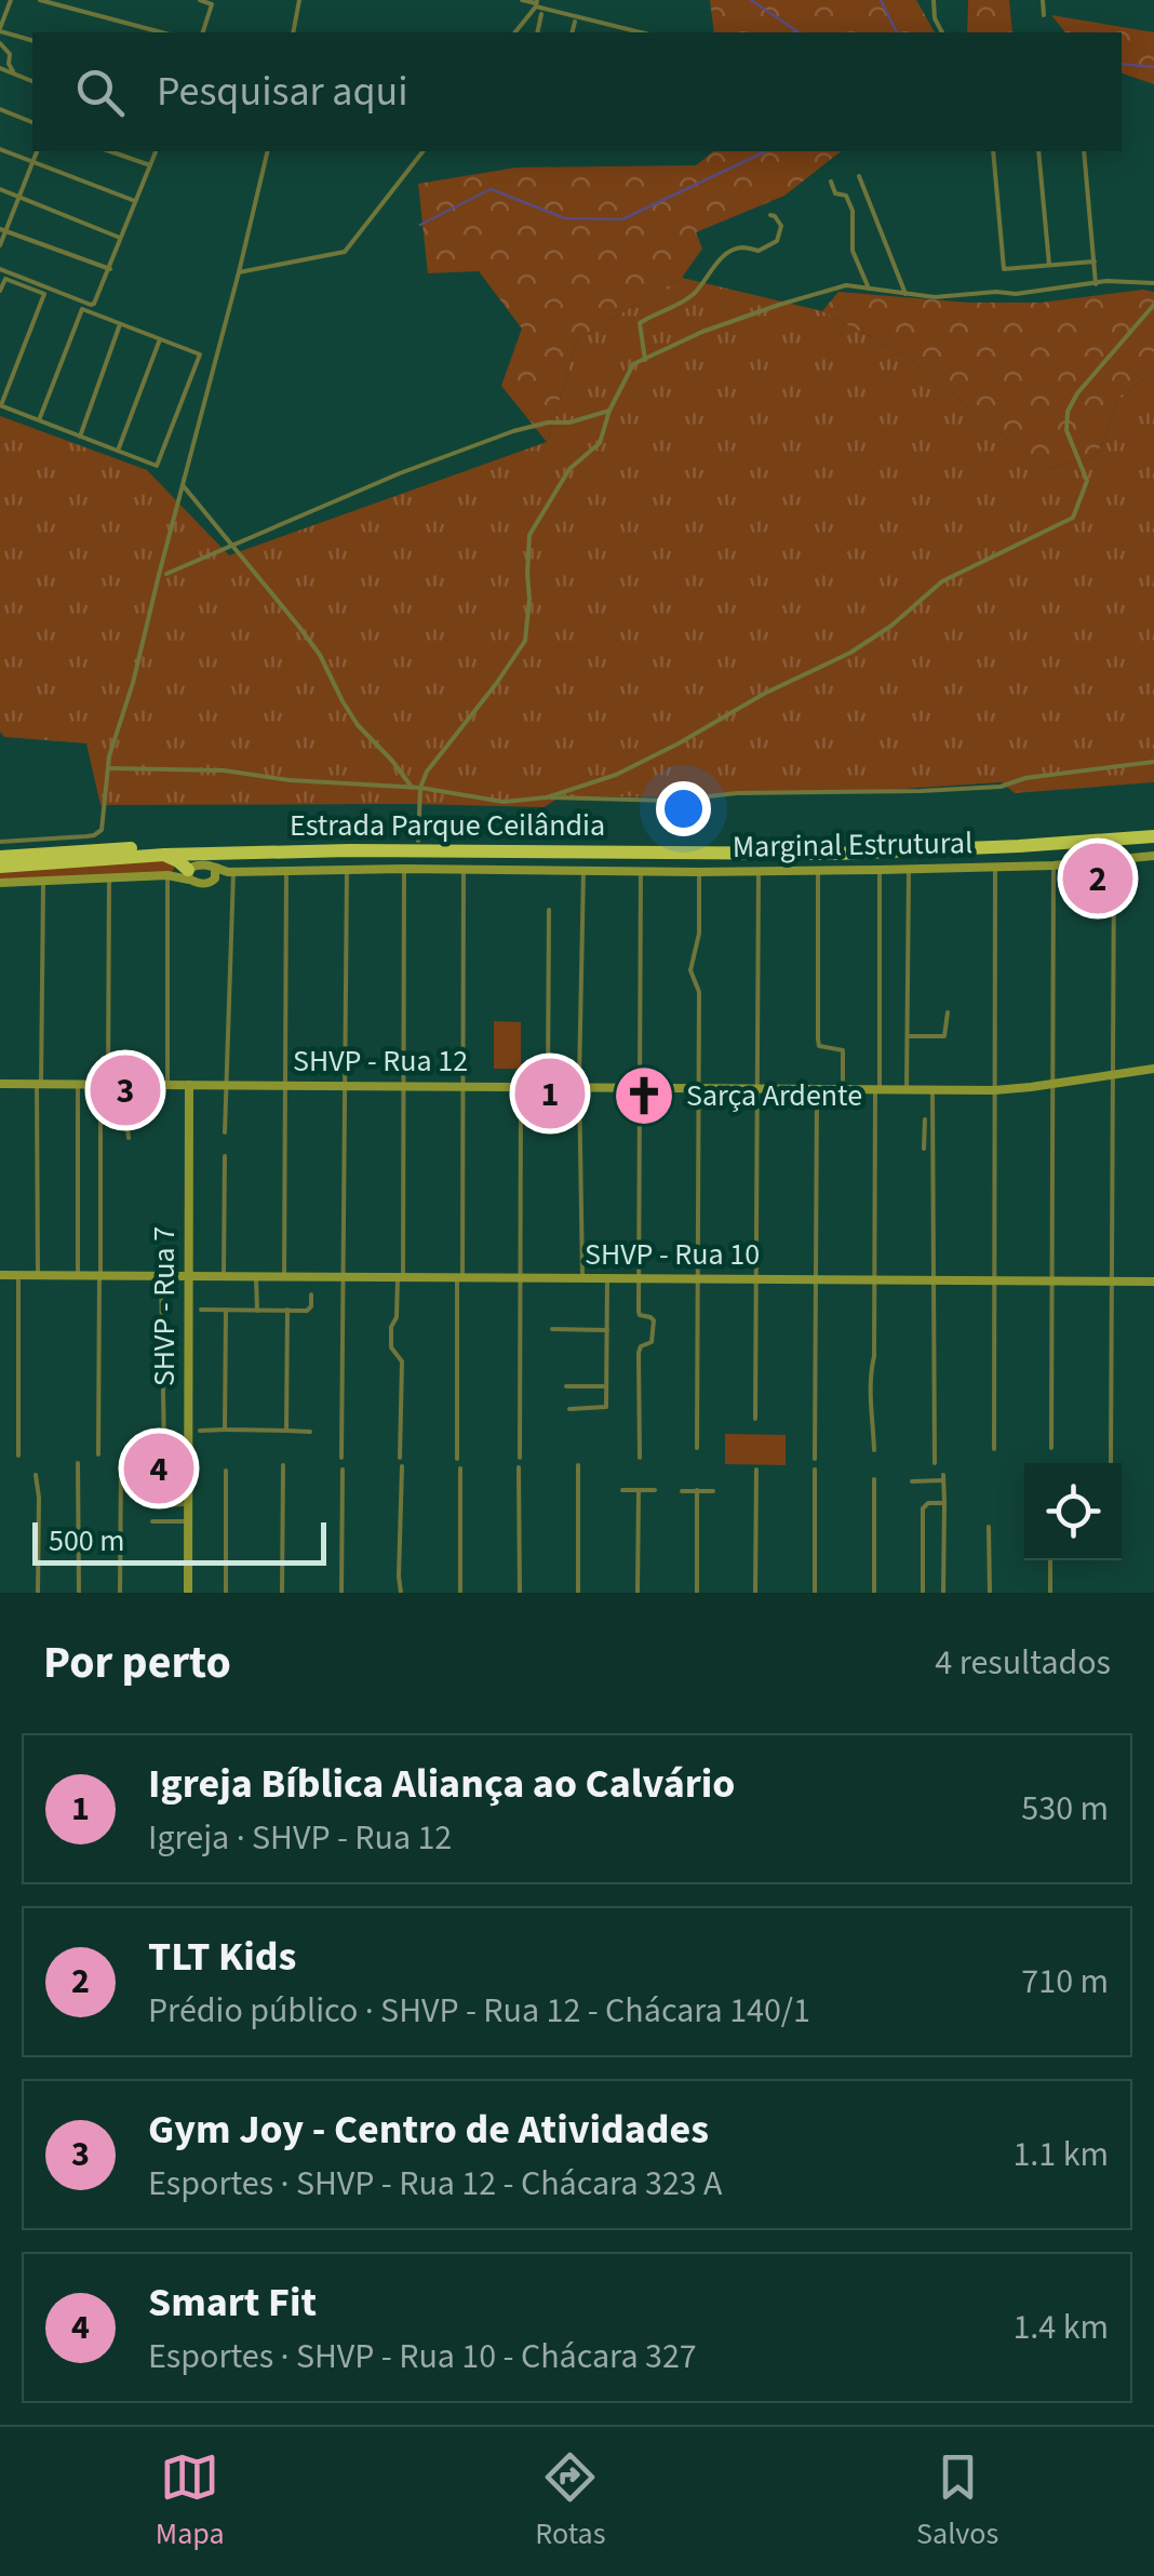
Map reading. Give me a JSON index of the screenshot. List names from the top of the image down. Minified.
{"streets":{"highway":["Estrada Parque Ceilândia"],"street":["Marginal Estrutural","SHVP - Rua 12","SHVP - Rua 10","SHVP - Rua 7"]},"crossings":[["SHVP - Rua 12","SHVP - Rua 7"],["SHVP - Rua 10","SHVP - Rua 7"]],"places":{"church":["Sarça Ardente"]},"scale_bar":"500 m","page":{"search":"Pesquisar aqui","pins":["2","3","1","4"],"scale":"500 m","heading":["Por perto","4 resultados"],"list":[{"mark":"1","name":"Igreja Bíblica Aliança ao Calvário","note":"Igreja · SHVP - Rua 12","value":"530 m"},{"mark":"2","name":"TLT Kids","note":"Prédio público · SHVP - Rua 12 - Chácara 140/1","value":"710 m"},{"mark":"3","name":"Gym Joy - Centro de Atividades","note":"Esportes · SHVP - Rua 12 - Chácara 323 A","value":"1.1 km"},{"mark":"4","name":"Smart Fit","note":"Esportes · SHVP - Rua 10 - Chácara 327","value":"1.4 km"}],"nav":["Mapa","Rotas","Salvos"]}}
